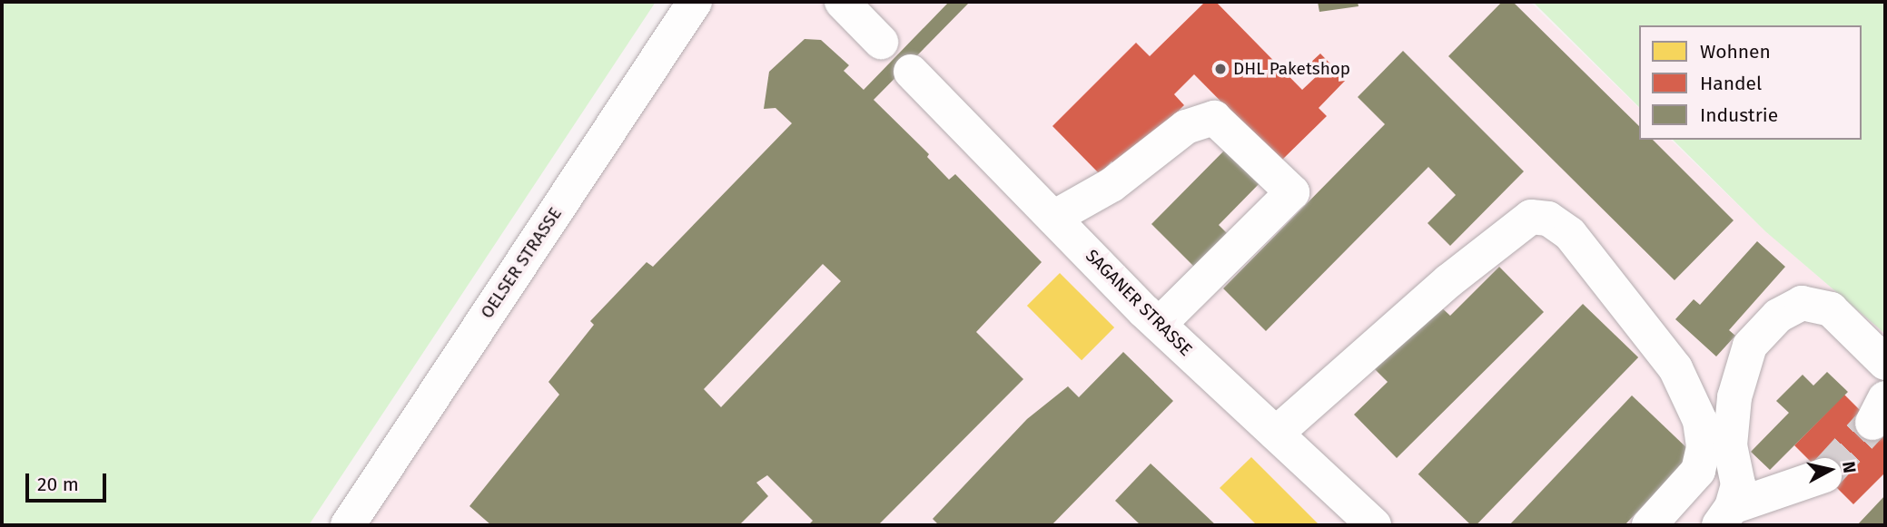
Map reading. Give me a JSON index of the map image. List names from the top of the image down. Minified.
{"streets":{"street":["OELSER STRASSE","SAGANER STRASSE"]},"places":["DHL Paketshop"],"legend":["Wohnen","Handel","Industrie"],"scale_bar":"20 m","north":"right"}
